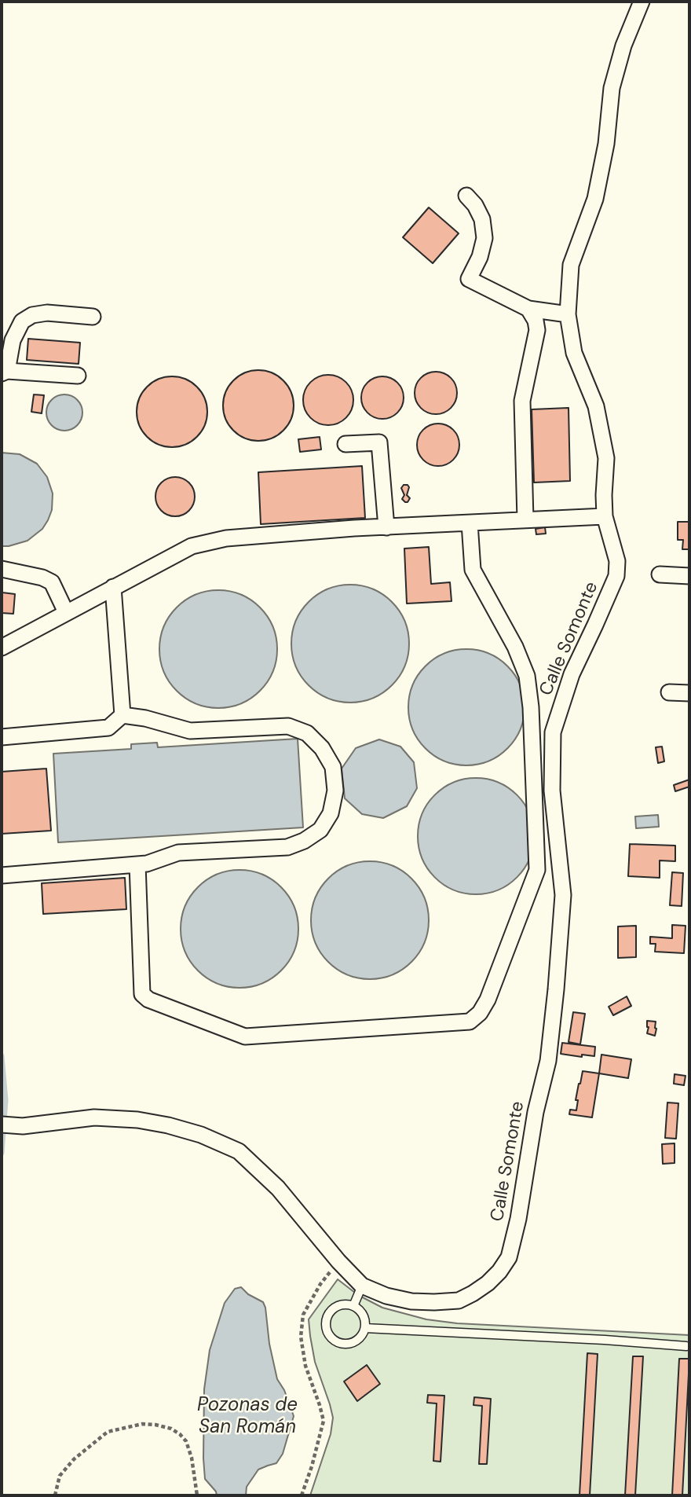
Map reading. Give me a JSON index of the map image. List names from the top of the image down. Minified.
{"streets":{"street":["Calle Somonte"]},"water":["Pozonas de San Román"]}
